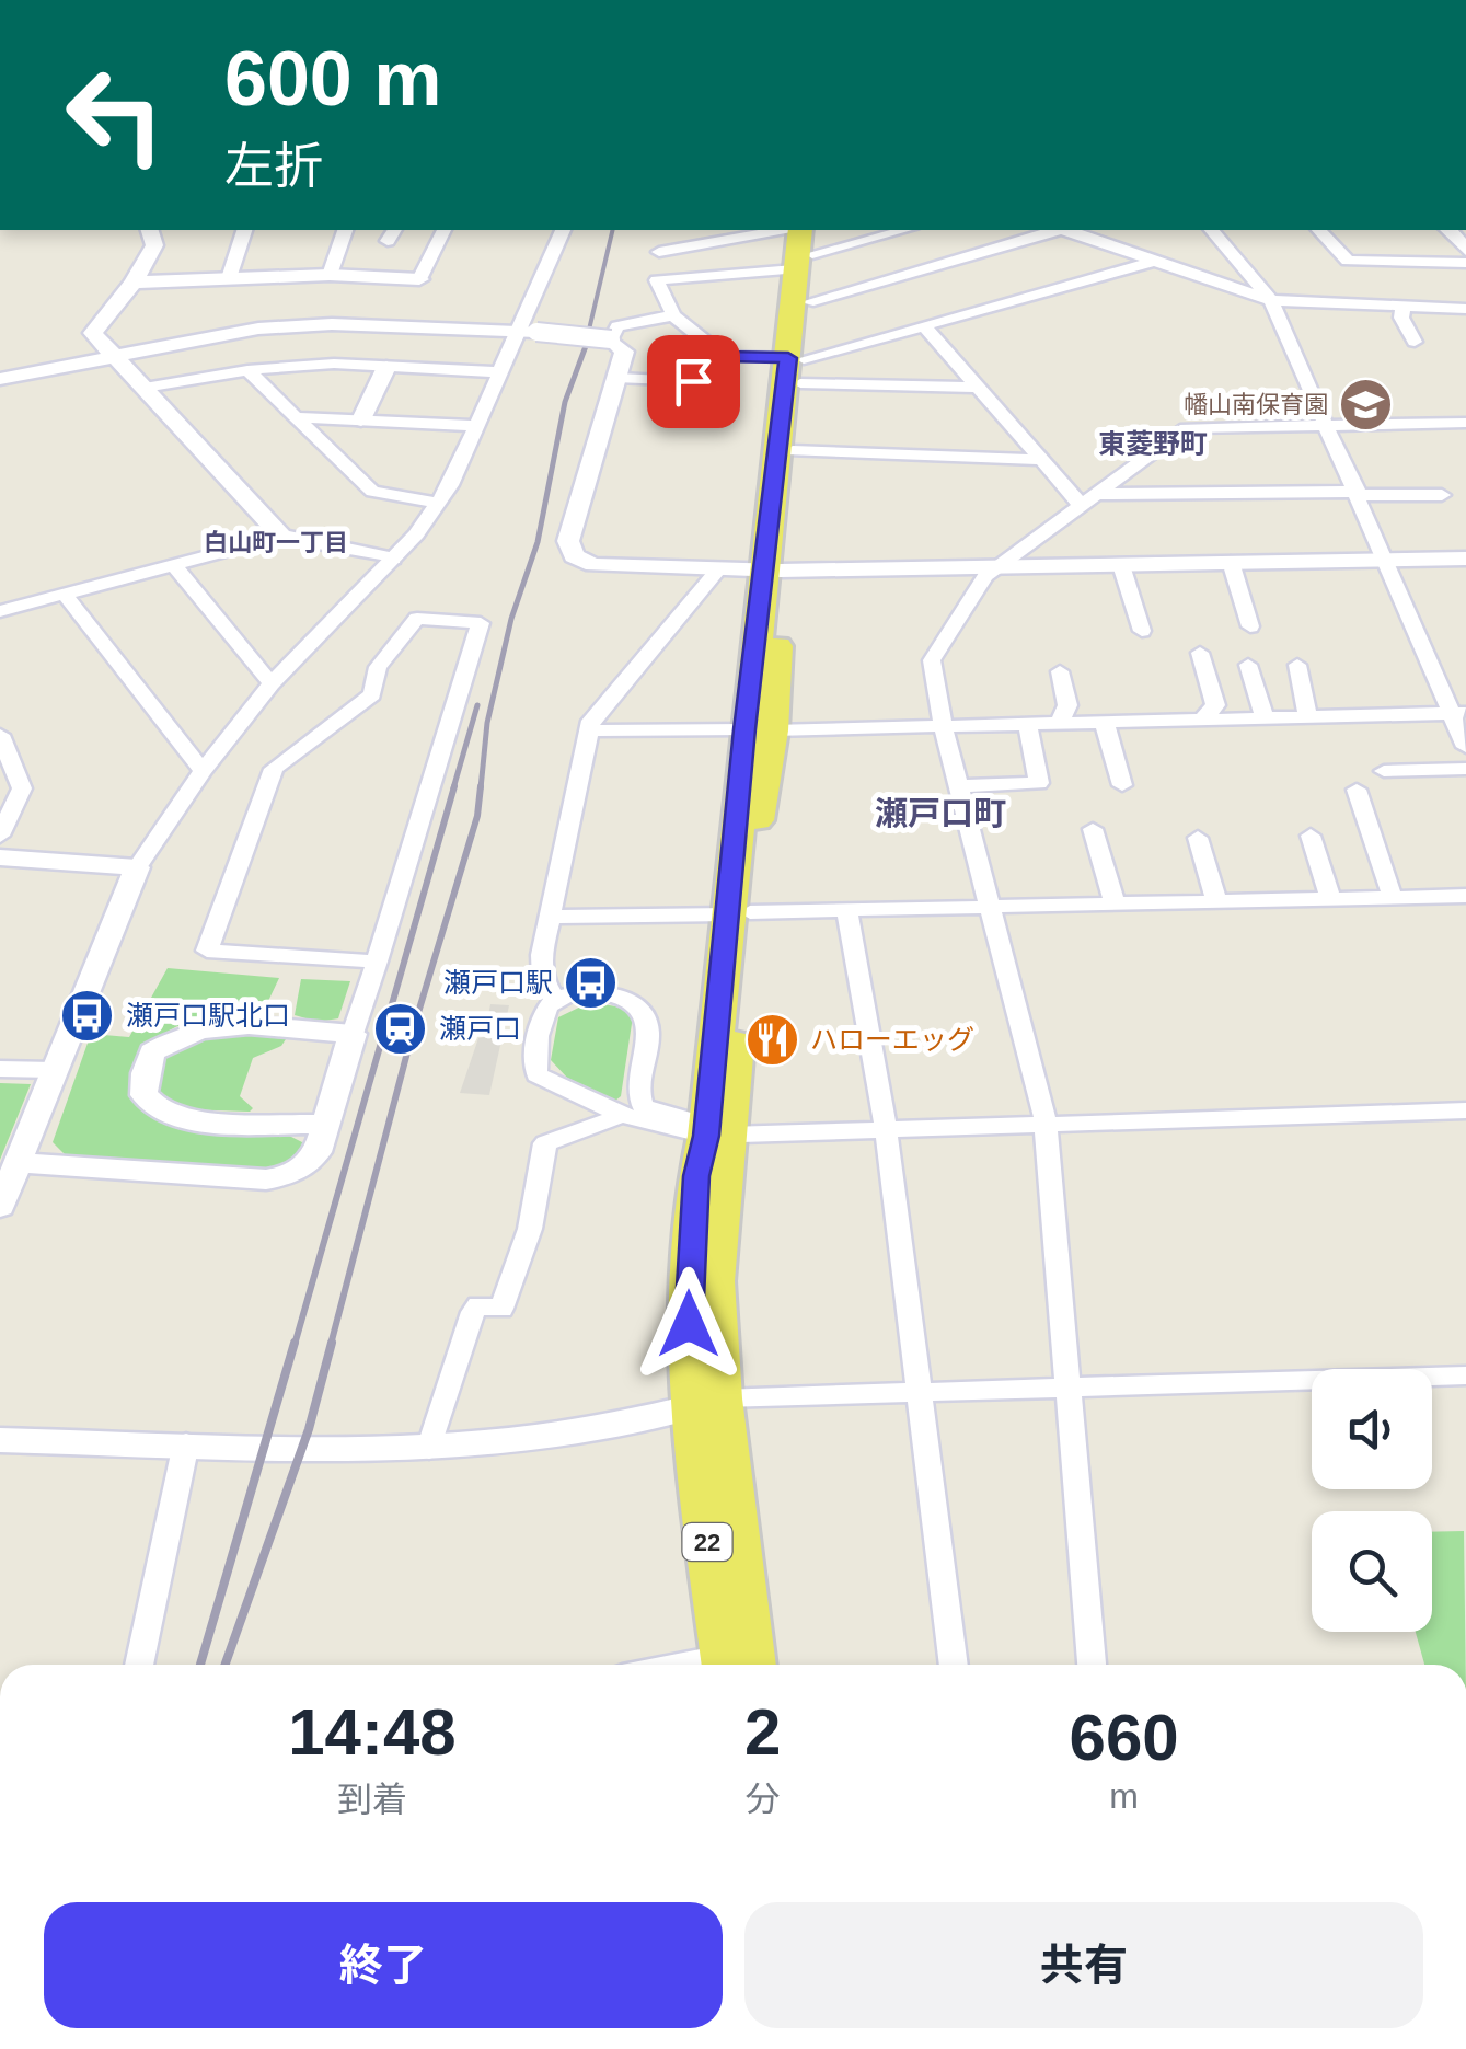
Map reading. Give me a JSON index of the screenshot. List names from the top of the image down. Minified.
{"streets":{"main road":["22"]},"districts":["東菱野町","白山町一丁目","瀬戸口町"],"places":{"school or university":["幡山南保育園"],"bus stop":["瀬戸口駅","瀬戸口駅北口"],"station":["瀬戸口"],"restaurant":["ハローエッグ"]},"page":{"turn":["600 m","左折"],"eta":["14:48","到着","2","分","660","m"],"buttons":["終了","共有"]}}
